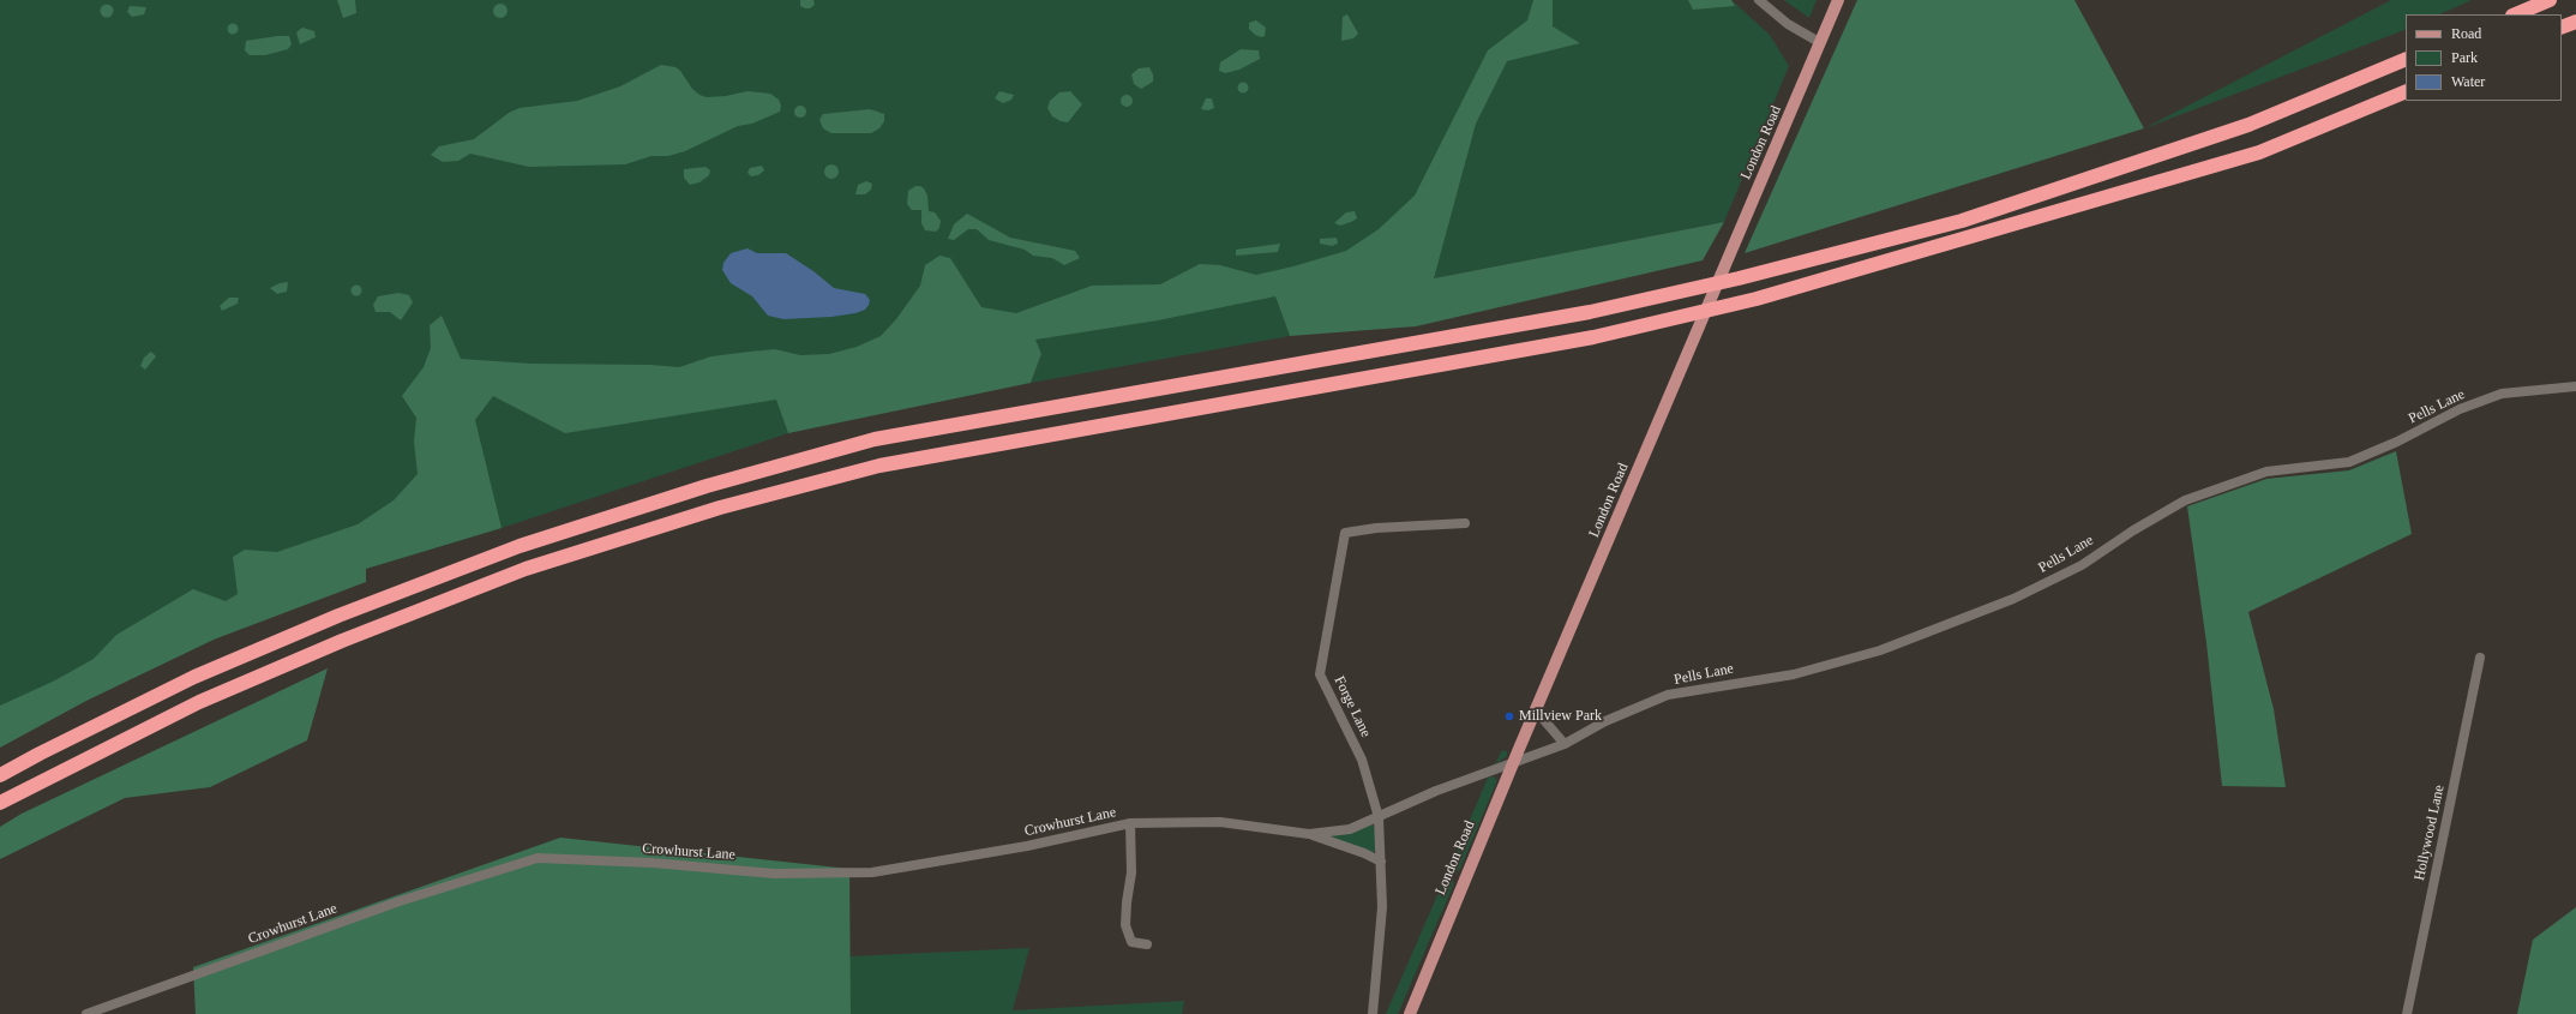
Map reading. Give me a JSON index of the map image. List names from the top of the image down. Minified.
{"streets":{"main road":["London Road"],"street":["Pells Lane","Forge Lane","Crowhurst Lane","Hollywood Lane"]},"crossings":[["London Road","Pells Lane"],["London Road","Crowhurst Lane"],["Pells Lane","Crowhurst Lane"],["Forge Lane","Crowhurst Lane"]],"places":["Millview Park"],"legend":["Road","Park","Water"]}
